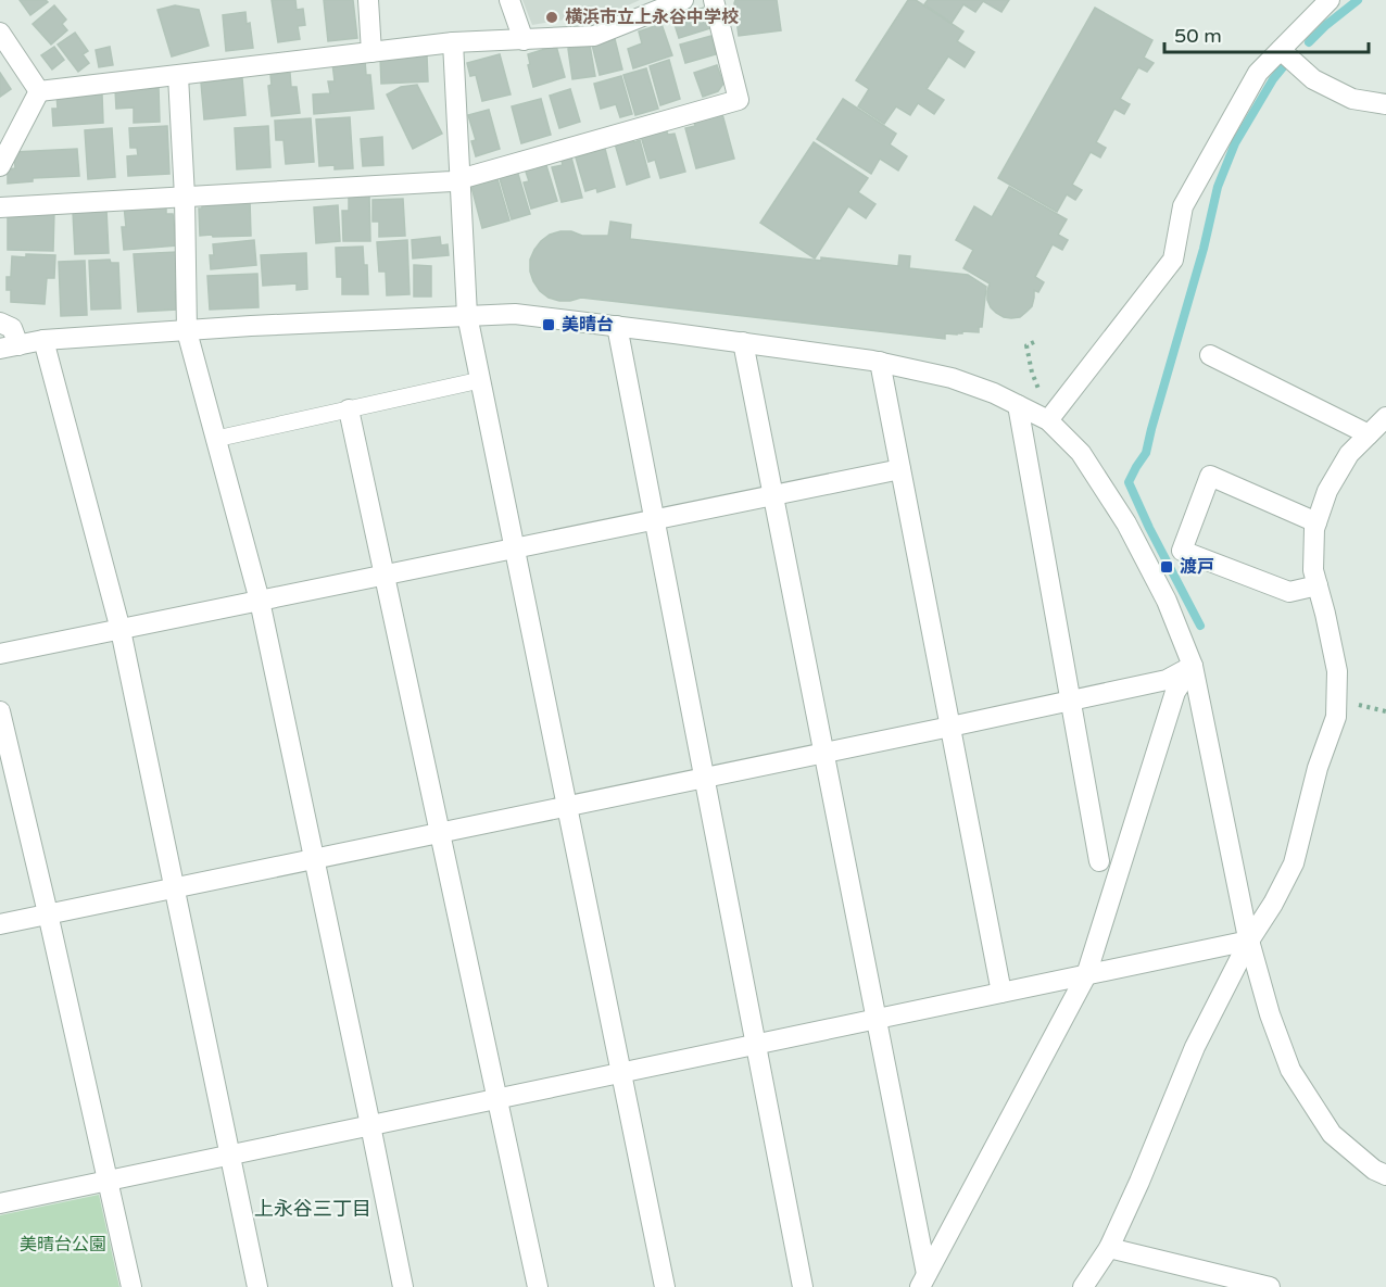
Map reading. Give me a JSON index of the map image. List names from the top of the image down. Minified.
{"districts":["上永谷三丁目"],"parks":["美晴台公園"],"places":{"other":["横浜市立上永谷中学校"],"transit":["美晴台","渡戸"]},"scale_bar":"50 m"}
